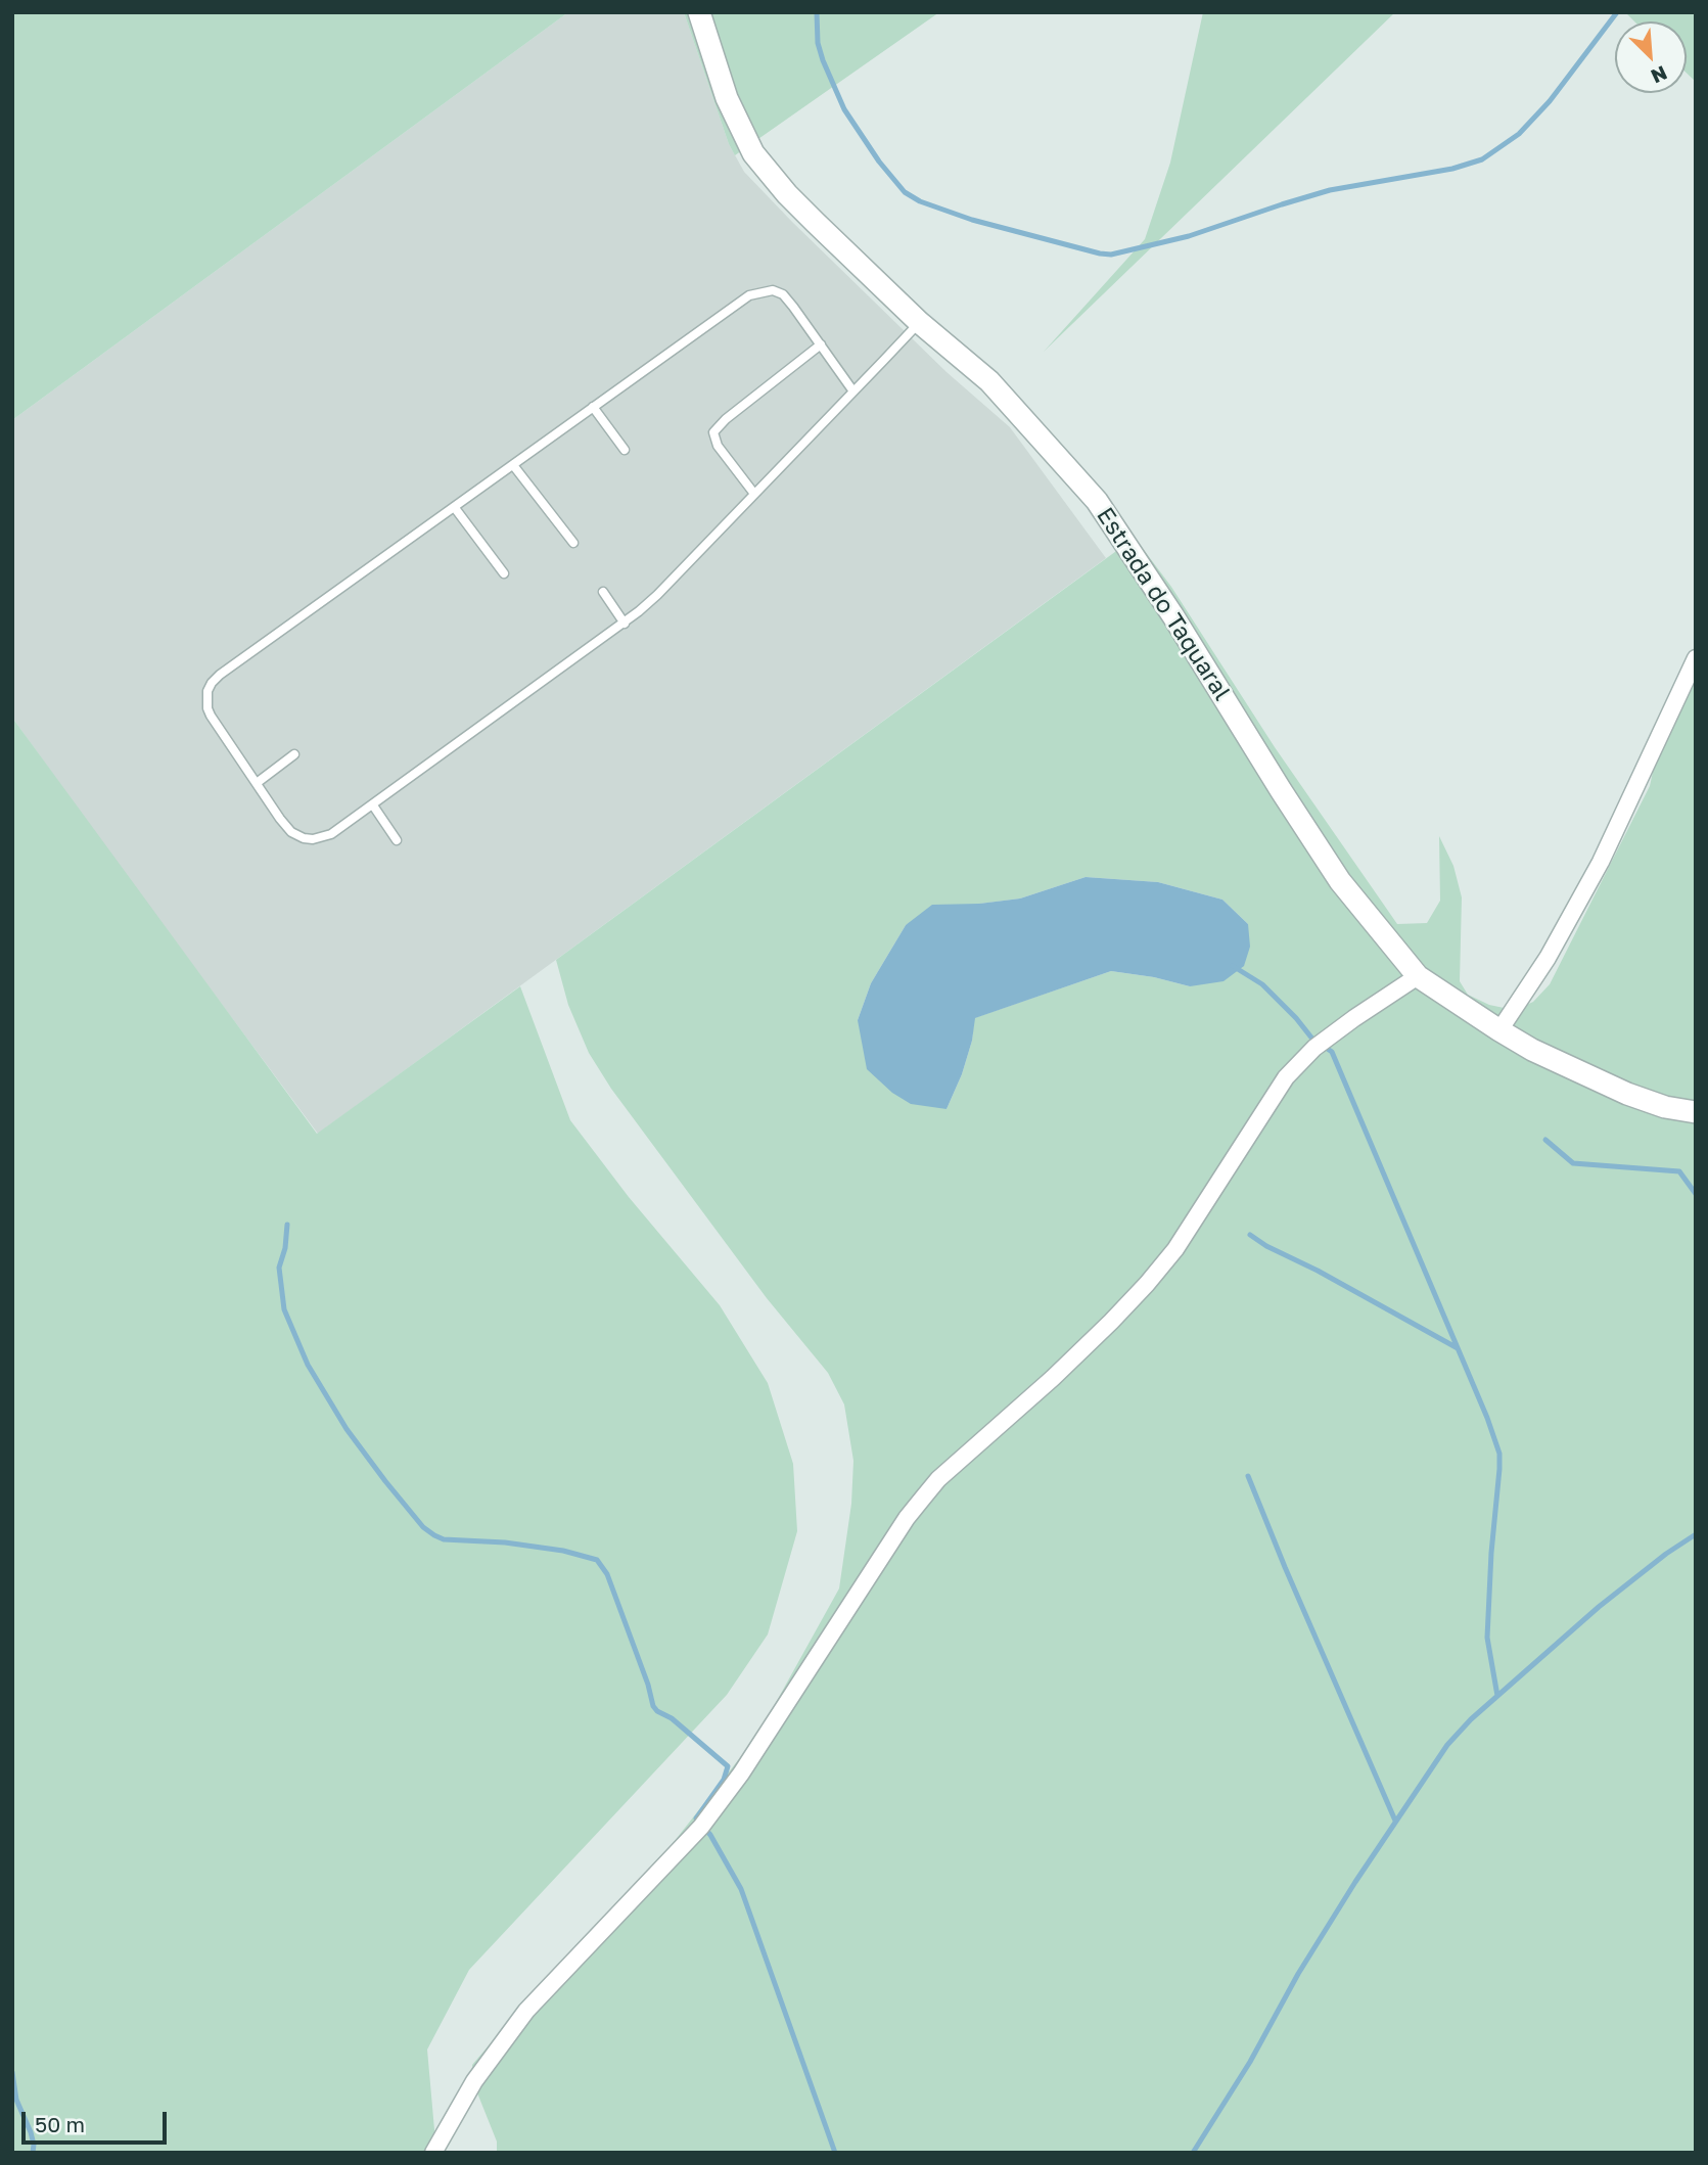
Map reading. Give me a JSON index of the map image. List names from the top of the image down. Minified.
{"streets":{"street":["Estrada do Taquaral"]},"scale_bar":"50 m","north":"bottom right"}
